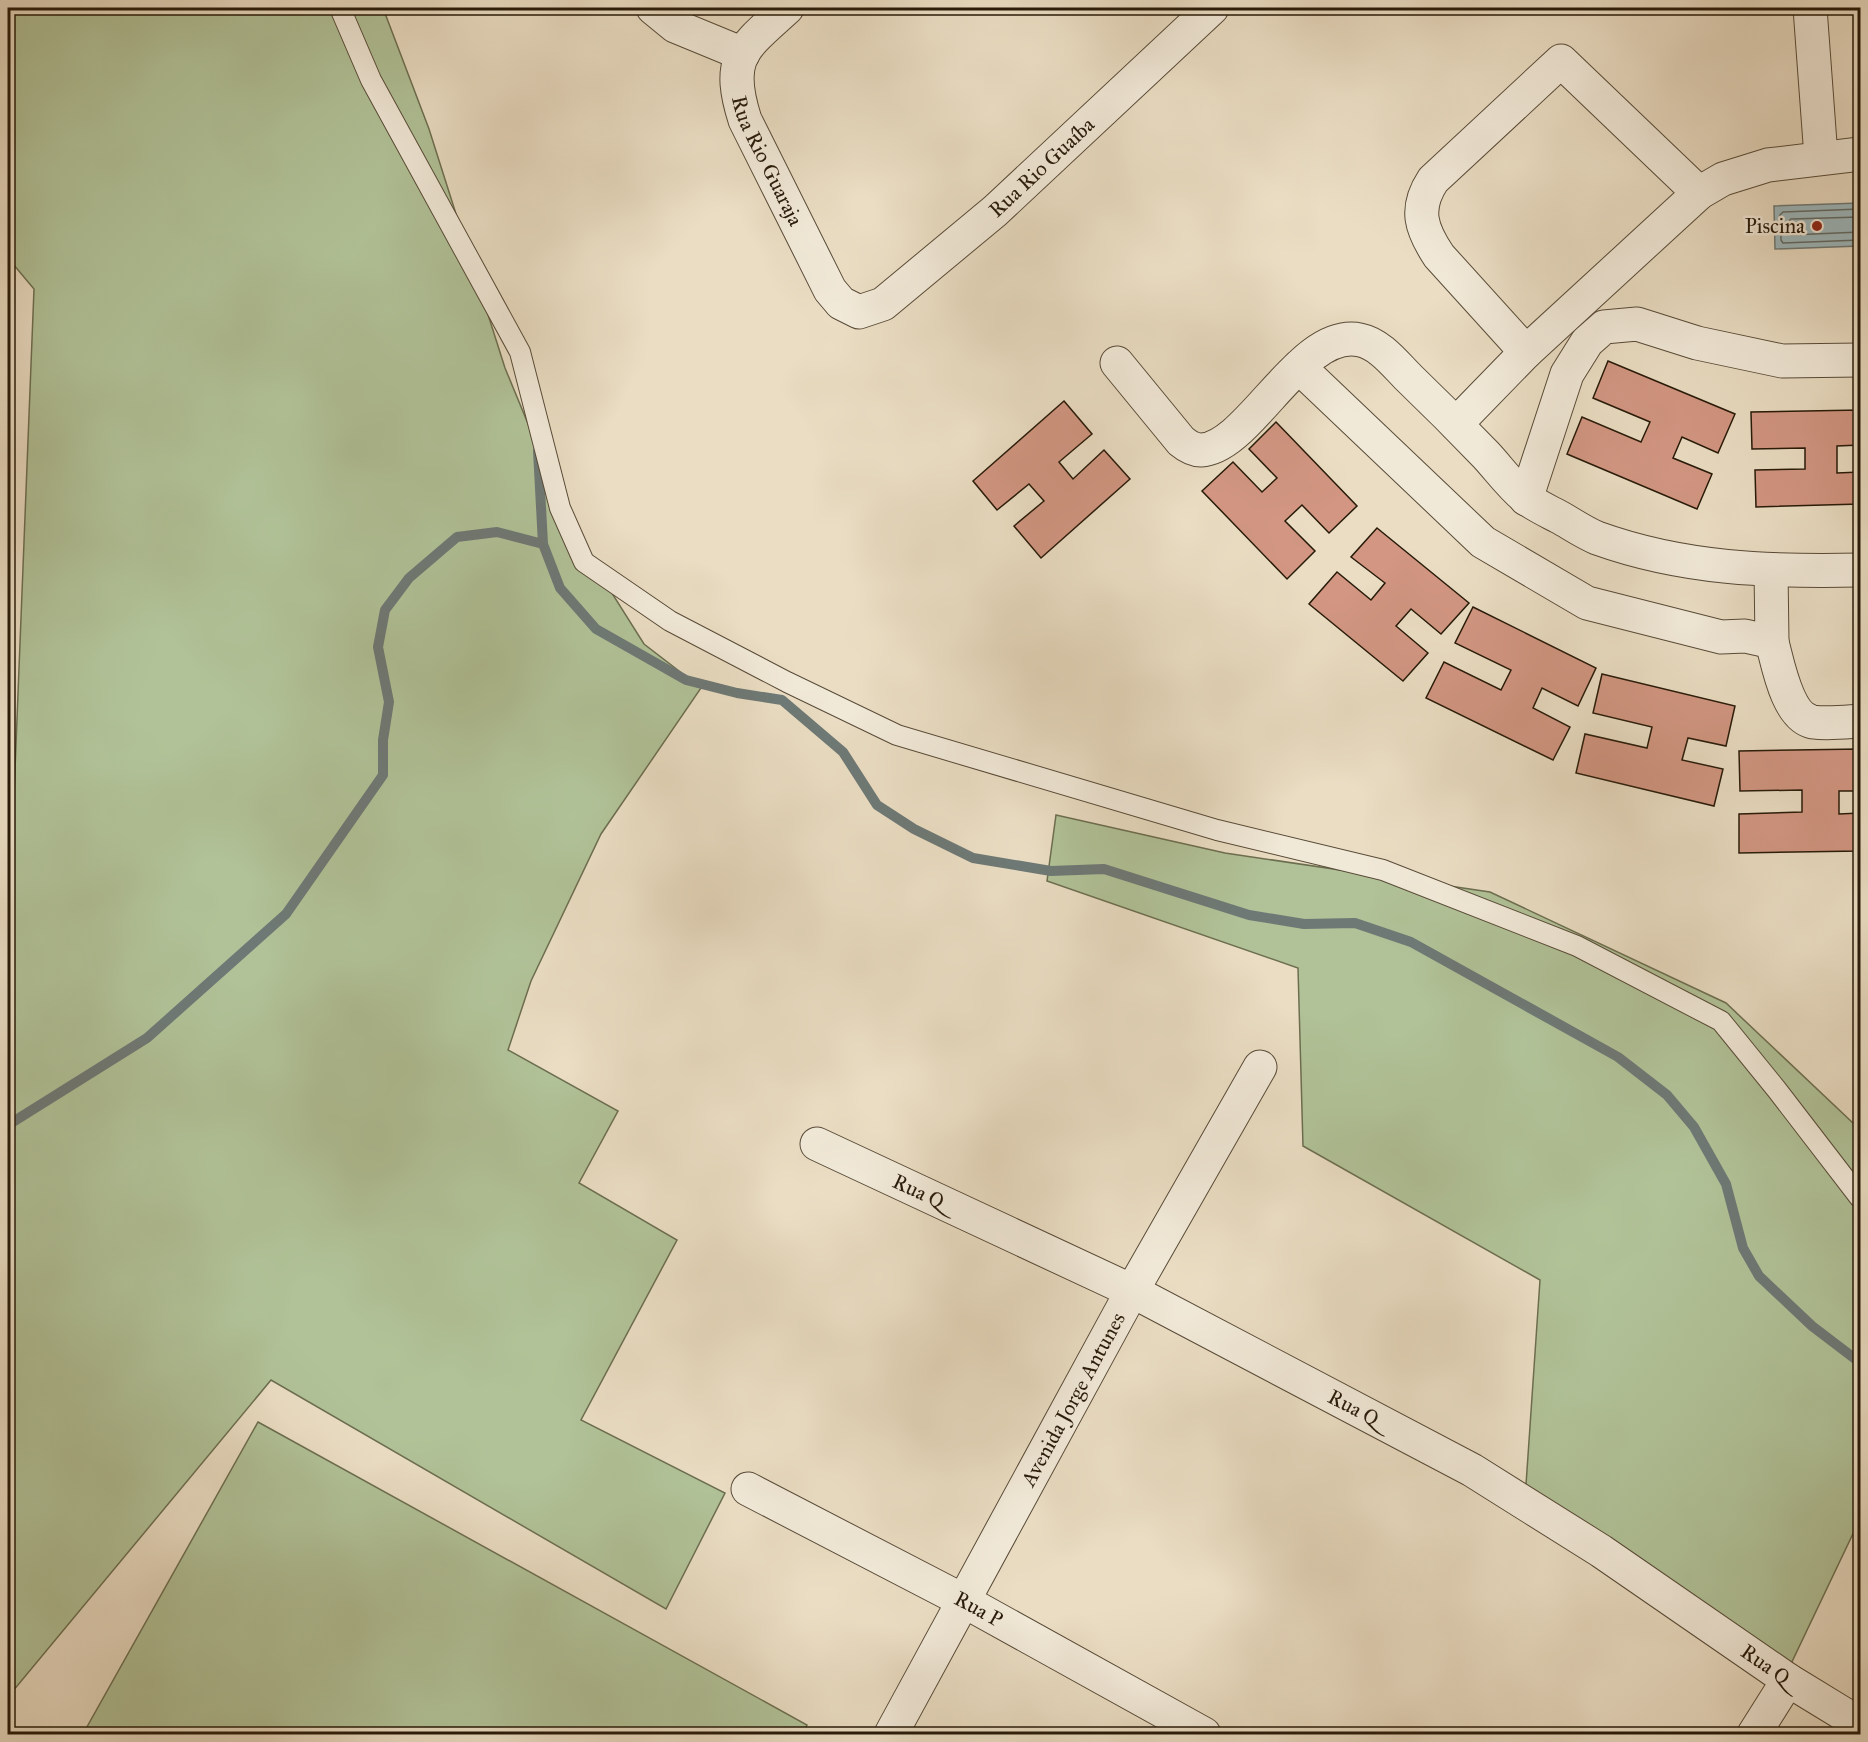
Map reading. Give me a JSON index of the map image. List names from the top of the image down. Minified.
{"streets":{"street":["Rua Rio Guaraja","Rua Rio Guaíba","Rua Q","Avenida Jorge Antunes","Rua P"]},"crossings":[["Rua Rio Guaraja","Rua Rio Guaíba"],["Rua Q","Avenida Jorge Antunes"],["Avenida Jorge Antunes","Rua P"]],"places":["Piscina"]}
